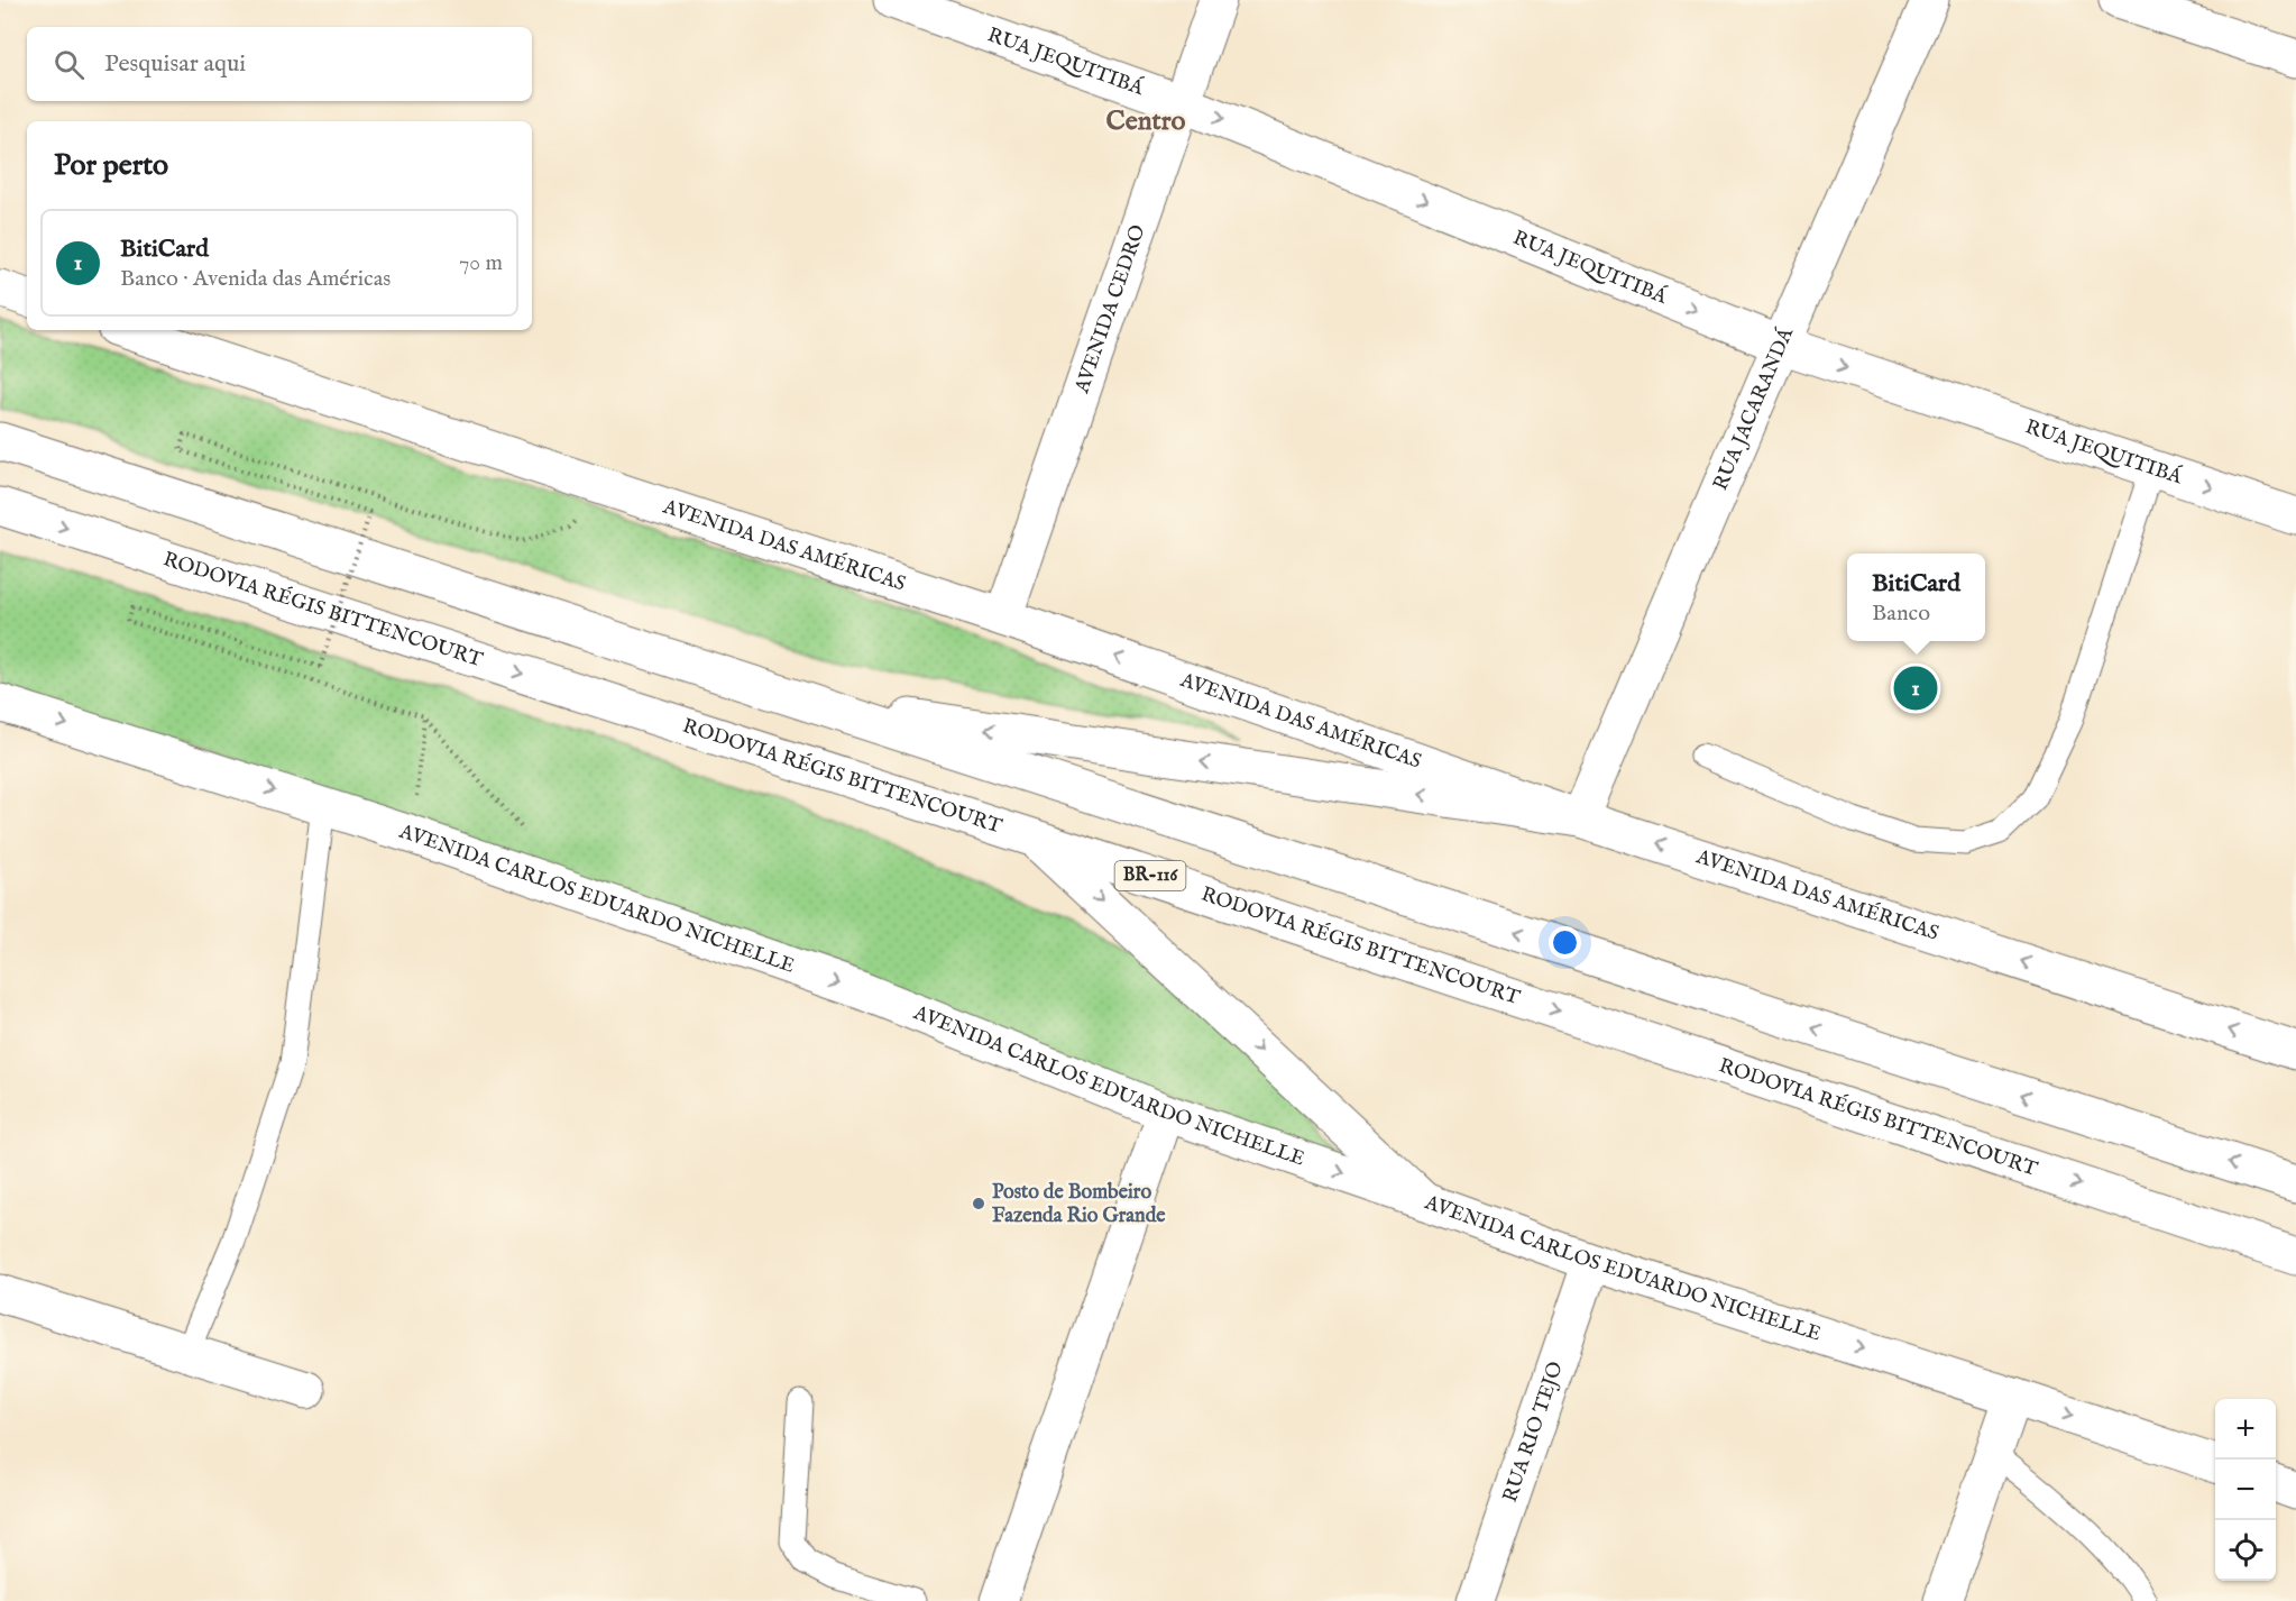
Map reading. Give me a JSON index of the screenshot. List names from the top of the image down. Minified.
{"streets":{"main road":["RUA JEQUITIBÁ","AVENIDA CEDRO","RUA JACARANDÁ","AVENIDA DAS AMÉRICAS","RODOVIA RÉGIS BITTENCOURT","BR-116","AVENIDA CARLOS EDUARDO NICHELLE","RUA RIO TEJO"]},"crossings":[["RUA JEQUITIBÁ","AVENIDA CEDRO"],["RUA JEQUITIBÁ","RUA JACARANDÁ"],["AVENIDA CEDRO","AVENIDA DAS AMÉRICAS"],["RUA JACARANDÁ","AVENIDA DAS AMÉRICAS"],["AVENIDA CARLOS EDUARDO NICHELLE","RUA RIO TEJO"]],"one_way":["RUA JEQUITIBÁ"],"districts":["Centro"],"places":["Posto de Bombeiro Fazenda Rio Grande"],"page":{"search":"Pesquisar aqui","heading":"Por perto","list":[{"mark":"1","name":"BitiCard","note":"Banco · Avenida das Américas","value":"70 m"}],"popup":["BitiCard","Banco"],"pins":"1","map_buttons":["+","−"]}}
